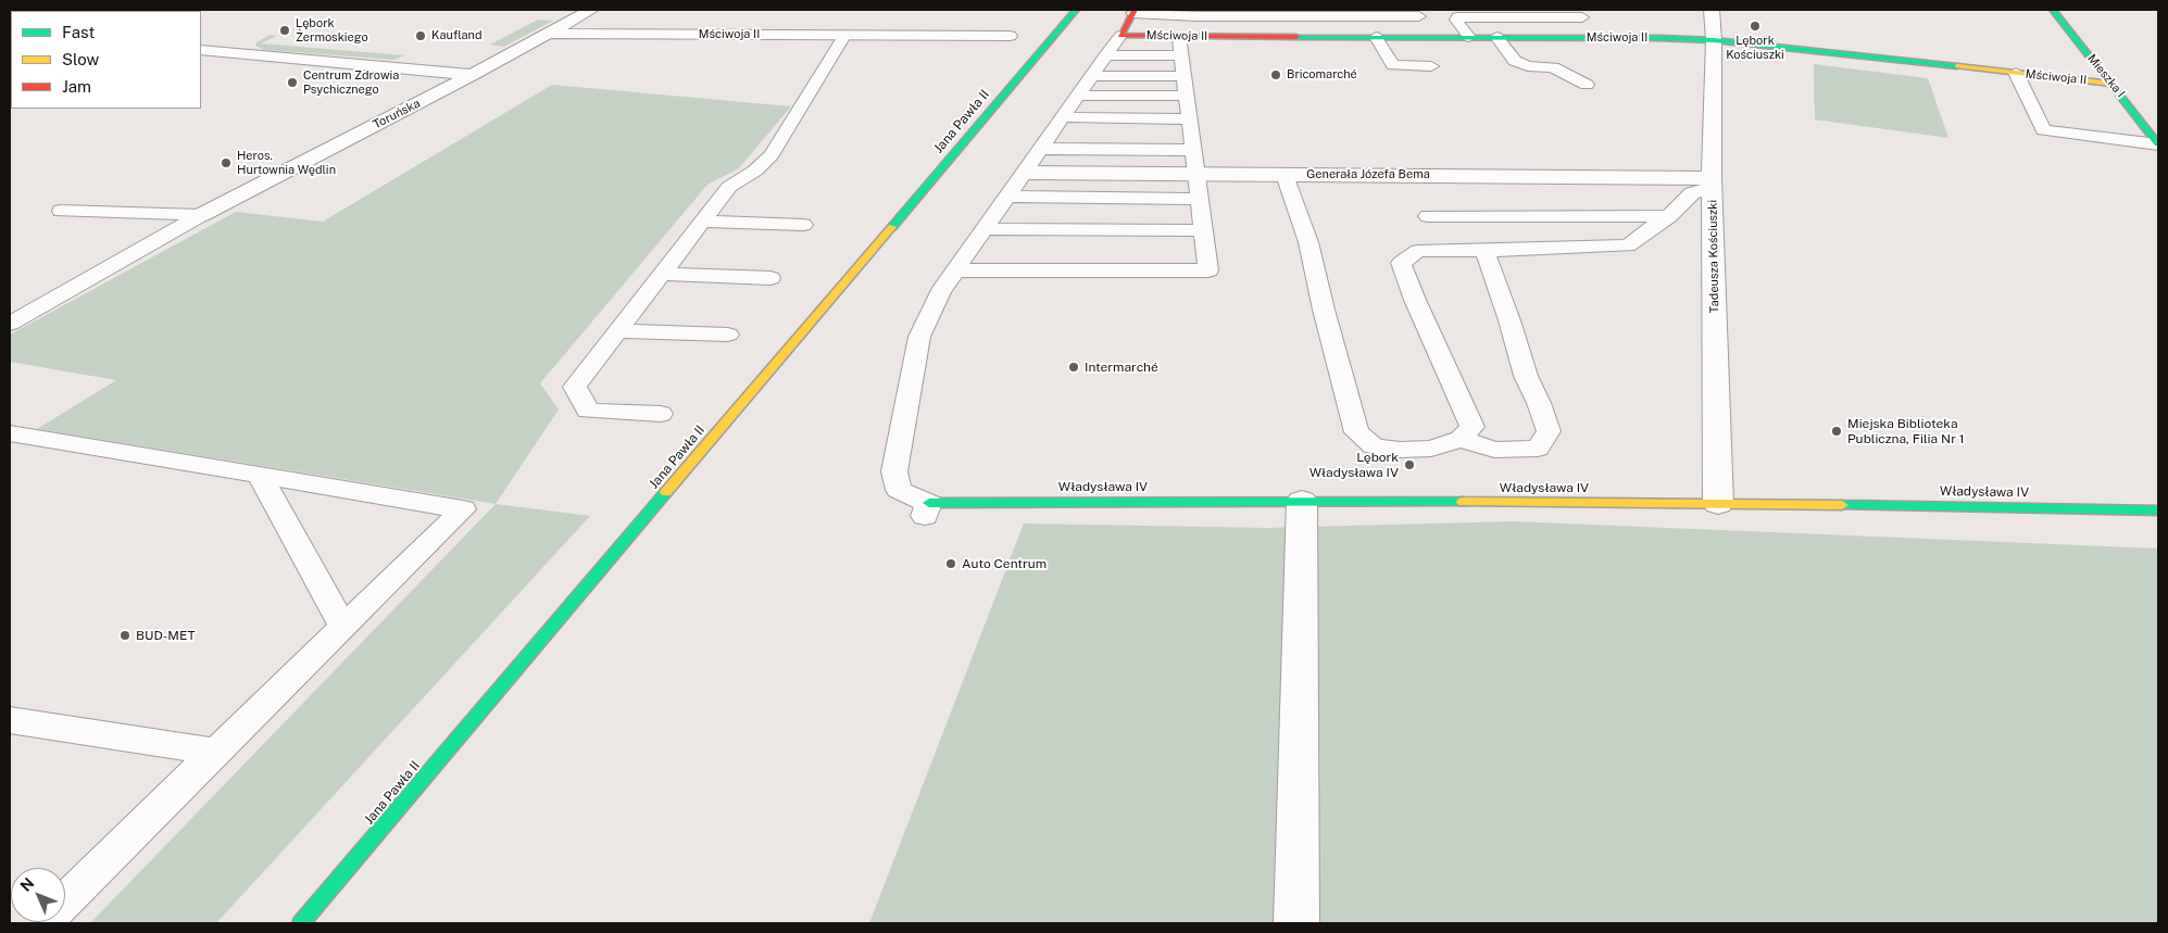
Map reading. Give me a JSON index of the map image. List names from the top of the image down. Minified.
{"streets":{"street":["Mściwoja II","Mieszka I","Toruńska","Jana Pawła II","Generała Józefa Bema","Tadeusza Kościuszki","Władysława IV"]},"crossings":[["Mściwoja II","Mieszka I"],["Mściwoja II","Toruńska"],["Mściwoja II","Tadeusza Kościuszki"],["Generała Józefa Bema","Tadeusza Kościuszki"],["Tadeusza Kościuszki","Władysława IV"]],"places":["Lębork Kościuszki","Lębork Żermoskiego","Kaufland","Bricomarché","Centrum Zdrowia Psychicznego","Heros. Hurtownia Wędlin","Intermarché","Miejska Biblioteka Publiczna, Filia Nr 1","Lębork Władysława IV","Auto Centrum","BUD-MET"],"legend":["Fast","Slow","Jam"],"north":"top left"}
